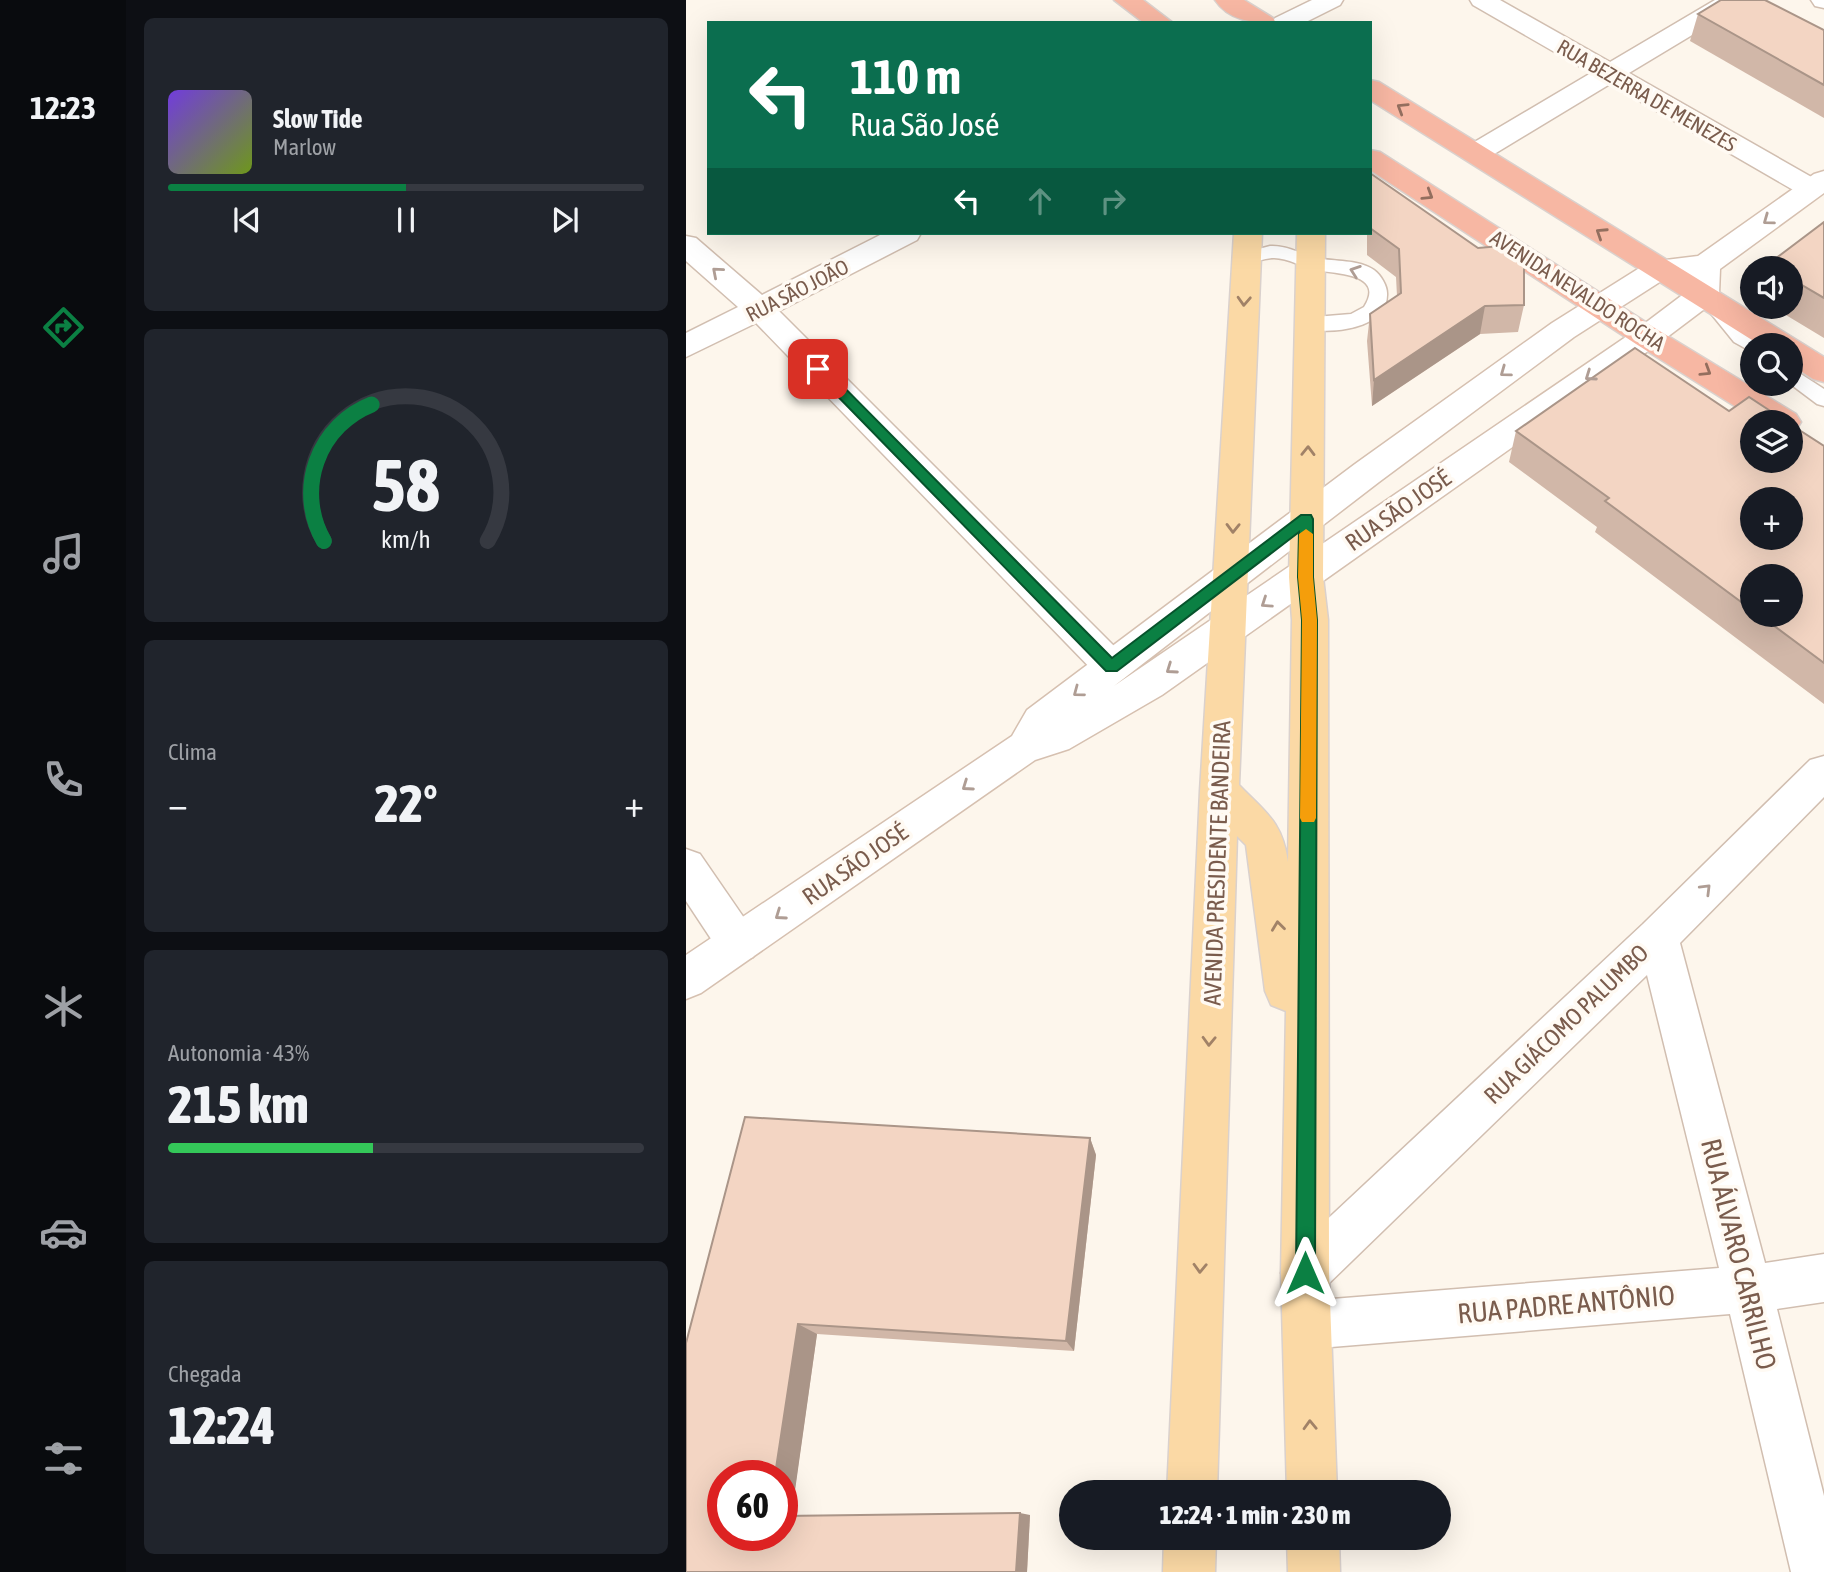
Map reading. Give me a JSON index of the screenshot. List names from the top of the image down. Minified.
{"streets":{"highway":["AVENIDA NEVALDO ROCHA"],"main road":["AVENIDA PRESIDENTE BANDEIRA"],"street":["RUA BEZERRA DE MENEZES","RUA SÃO JOÃO","RUA SÃO JOSÉ","RUA GIÁCOMO PALUMBO","RUA ÁLVARO CARRILHO","RUA PADRE ANTÔNIO"]},"crossings":[["RUA BEZERRA DE MENEZES","RUA SÃO JOSÉ"],["AVENIDA NEVALDO ROCHA","RUA SÃO JOSÉ"],["RUA SÃO JOSÉ","AVENIDA PRESIDENTE BANDEIRA"],["RUA GIÁCOMO PALUMBO","RUA ÁLVARO CARRILHO"],["RUA ÁLVARO CARRILHO","RUA PADRE ANTÔNIO"]],"one_way":["RUA SÃO JOSÉ"],"page":{"tabs":"12:23","turn":["110 m","Rua São José"],"song":["Slow Tide","Marlow"],"map_buttons":["+","−"],"tile":["Clima",["Autonomia · 43%","215 km"],["Chegada","12:24"]],"heat":["−","22°","+"],"limit":"60","trip":"12:24 · 1 min · 230 m","gauge":["58","km/h"]}}
